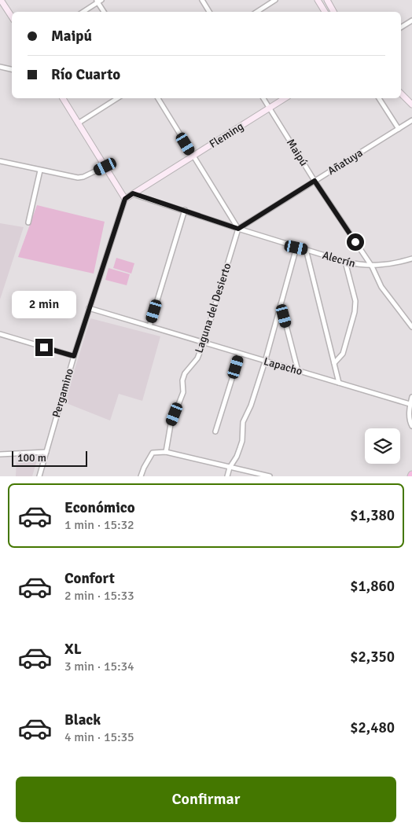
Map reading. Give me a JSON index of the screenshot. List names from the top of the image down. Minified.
{"streets":{"main road":["Fleming"],"street":["Maipú","Añatuya","Alecrín","Laguna del Desierto","Lapacho","Pergamino"]},"crossings":[["Fleming","Maipú"],["Fleming","Alecrín"],["Fleming","Pergamino"],["Maipú","Añatuya"],["Maipú","Alecrín"],["Añatuya","Alecrín"],["Añatuya","Laguna del Desierto"],["Alecrín","Laguna del Desierto"],["Laguna del Desierto","Lapacho"],["Lapacho","Pergamino"]],"scale_bar":"100 m","page":{"banner":["Maipú","Río Cuarto"],"bubble":"2 min","scale":"100 m","list":[{"name":"Económico","note":"1 min · 15:32","value":"$1,380"},{"name":"Confort","note":"2 min · 15:33","value":"$1,860"},{"name":"XL","note":"3 min · 15:34","value":"$2,350"},{"name":"Black","note":"4 min · 15:35","value":"$2,480"}],"buttons":"Confirmar"}}
